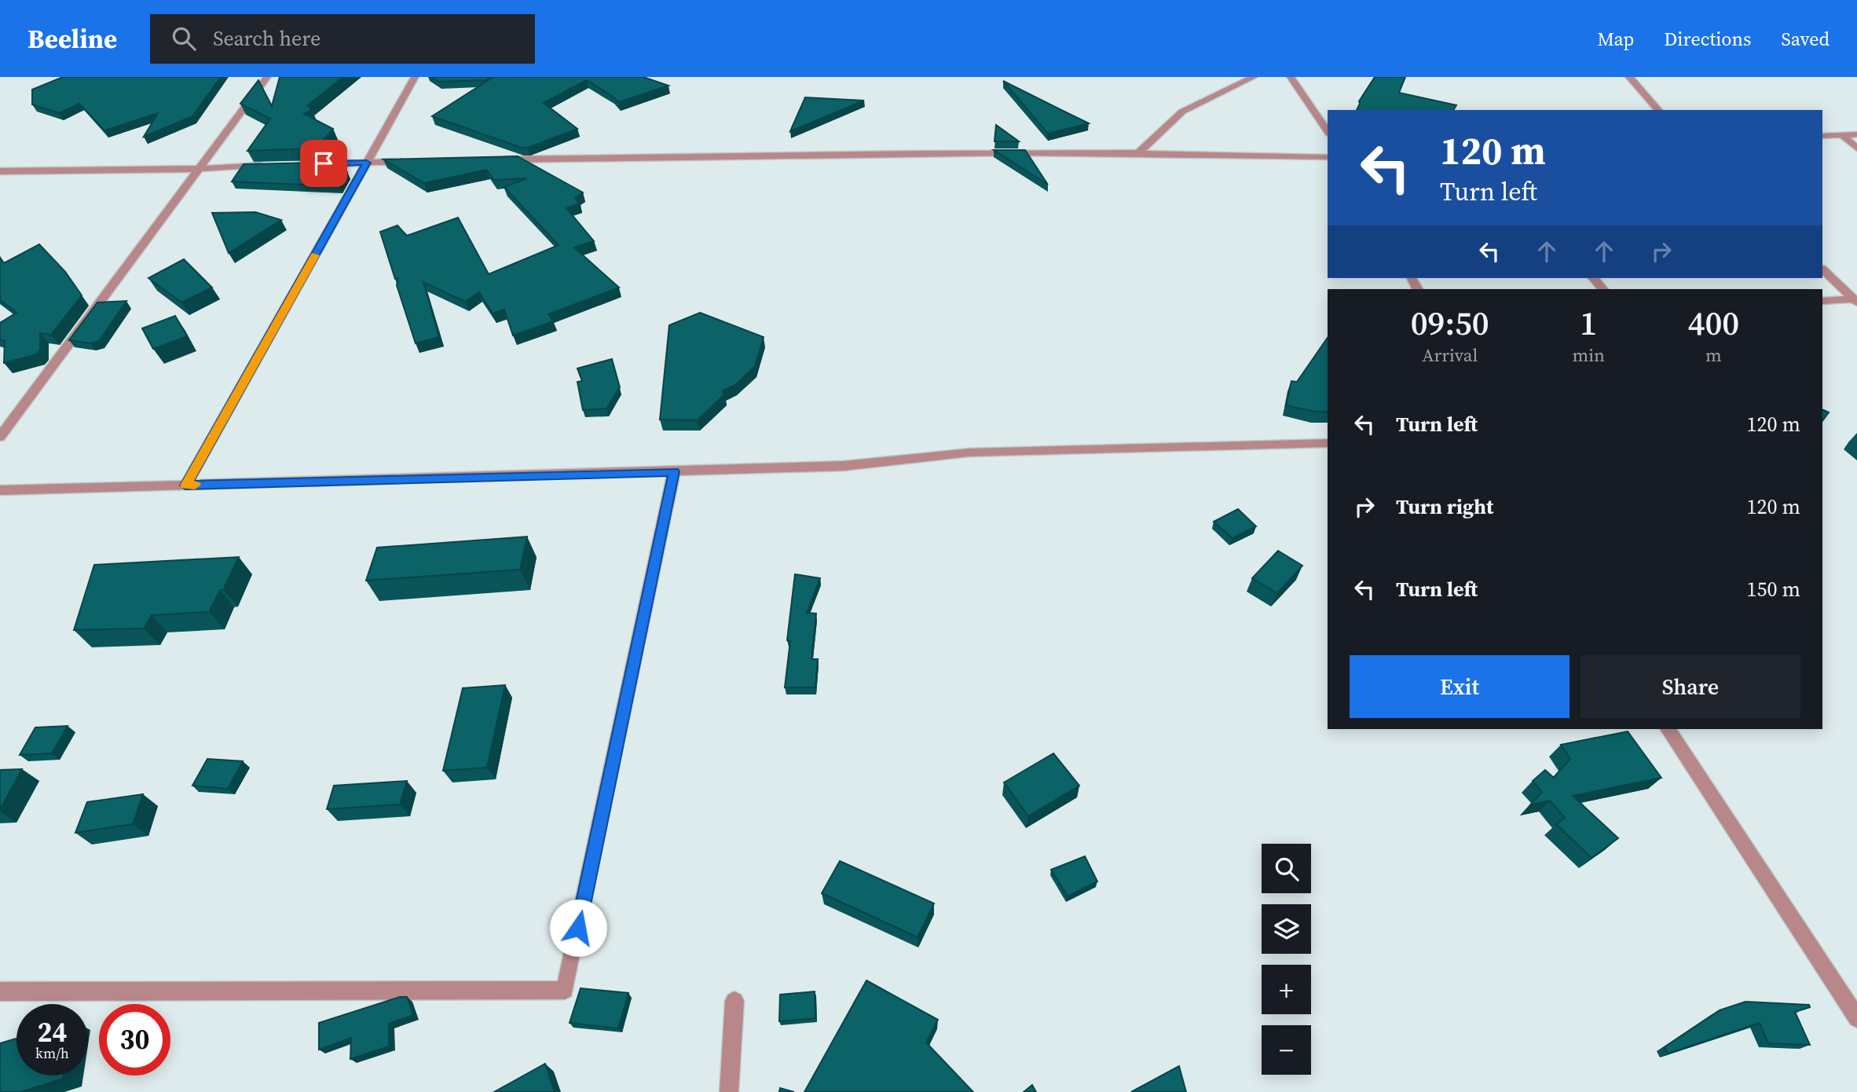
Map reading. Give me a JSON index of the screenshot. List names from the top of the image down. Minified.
{"page":{"header":"Beeline","search":"Search here","nav":["Map","Directions","Saved"],"turn":["120 m","Turn left"],"eta":["09:50","Arrival","1","min","400","m"],"list":[{"name":"Turn left","value":"120 m"},{"name":"Turn right","value":"120 m"},{"name":"Turn left","value":"150 m"}],"buttons":["Exit","Share"],"map_buttons":["+","−"],"speed":"24 km/h","limit":"30"}}
